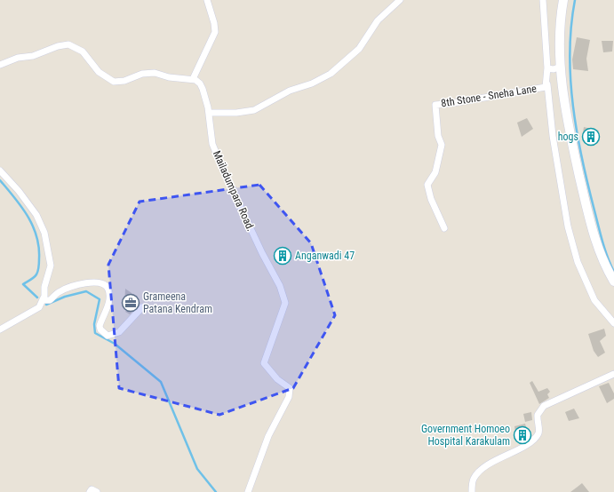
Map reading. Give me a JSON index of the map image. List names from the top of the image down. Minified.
{"streets":{"street":["8th Stone - Sneha Lane","Mailadumpara Road."]},"places":{"building":["hogs","Anganwadi 47","Government Homoeo Hospital Karakulam"],"office":["Grameena Patana Kendram"]}}
